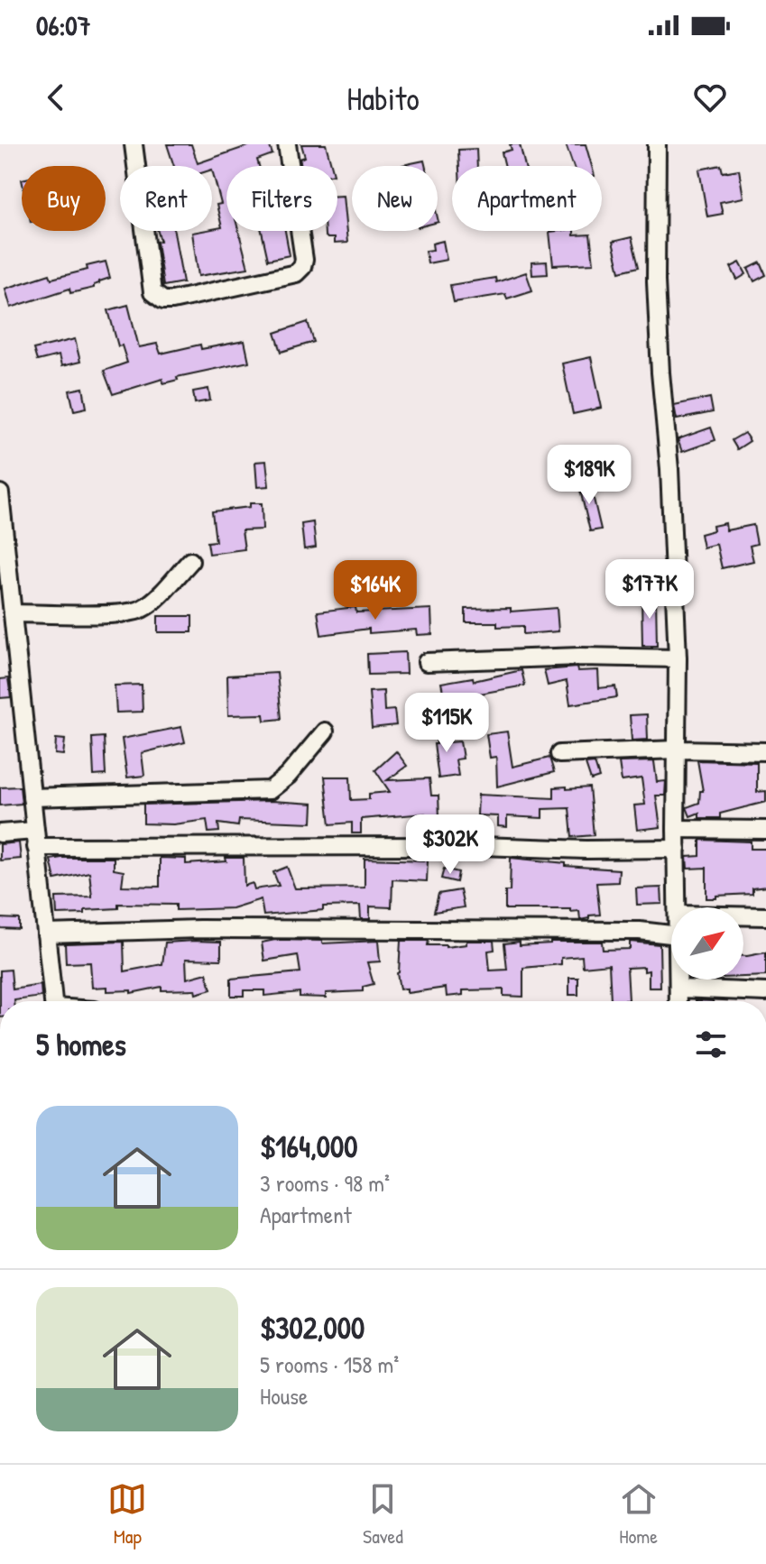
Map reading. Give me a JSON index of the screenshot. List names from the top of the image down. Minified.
{"north":"top right","page":{"status":"06:07","header":"Habito","chip":["Buy","Rent","Filters","New","Apartment"],"price":["$189K","$177K","$164K","$115K","$302K"],"heading":"5 homes","list":[{"name":"$164,000","note":"3 rooms · 98 m² · Apartment"},{"name":"$302,000","note":"5 rooms · 158 m² · House"}],"tabs":["Map","Saved","Home"]}}
